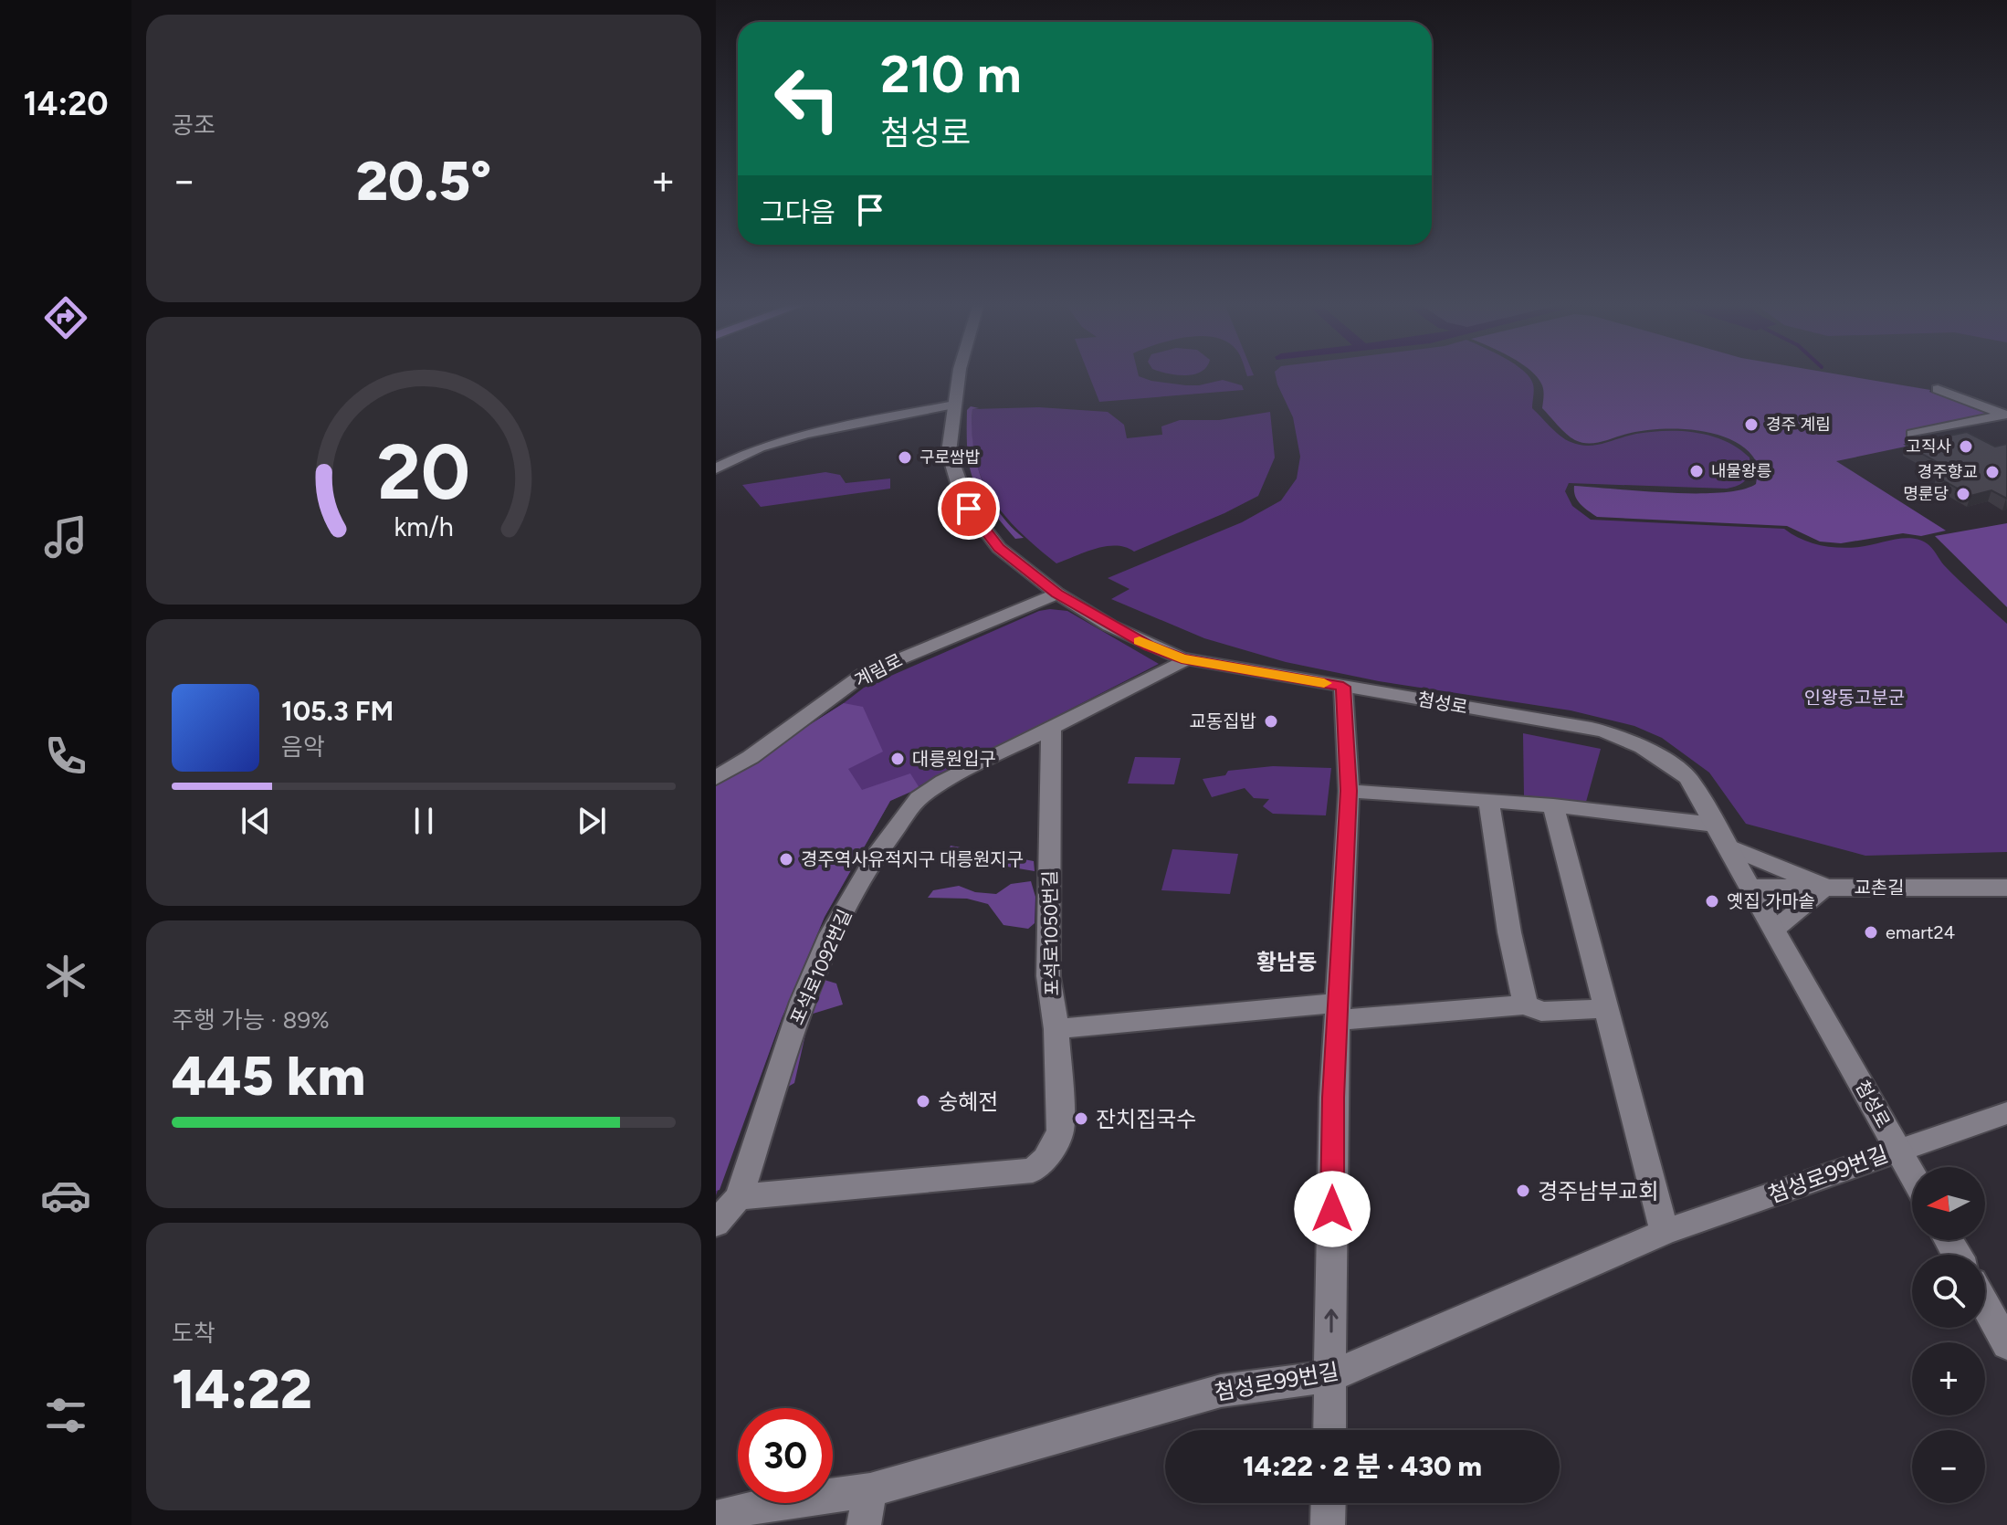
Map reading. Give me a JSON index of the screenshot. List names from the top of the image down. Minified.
{"streets":{"street":["계림로","첨성로","교촌길","포석로1050번길","포석로1092번길","첨성로99번길"]},"crossings":[["계림로","첨성로"],["첨성로","교촌길"],["첨성로","포석로1092번길"],["첨성로","첨성로99번길"],["포석로1050번길","포석로1092번길"]],"districts":["황남동"],"parks":["인왕동고분군"],"places":["경주 계림","고직사","구로쌈밥","내물왕릉","경주향교","명룬당","교동집밥","대릉원입구","경주역사유적지구 대릉원지구","옛집 가마솥","emart24","숭혜전","잔치집국수","경주남부교회"],"north":"left","page":{"tabs":"14:20","tile":["공조",["주행 가능 · 89%","445 km"],["도착","14:22"]],"turn":["210 m","첨성로"],"heat":["−","20.5°","+"],"then":"그다음","song":["105.3 FM","음악"],"map_buttons":["+","−"],"limit":"30","trip":"14:22 · 2 분 · 430 m","gauge":["20","km/h"]}}
